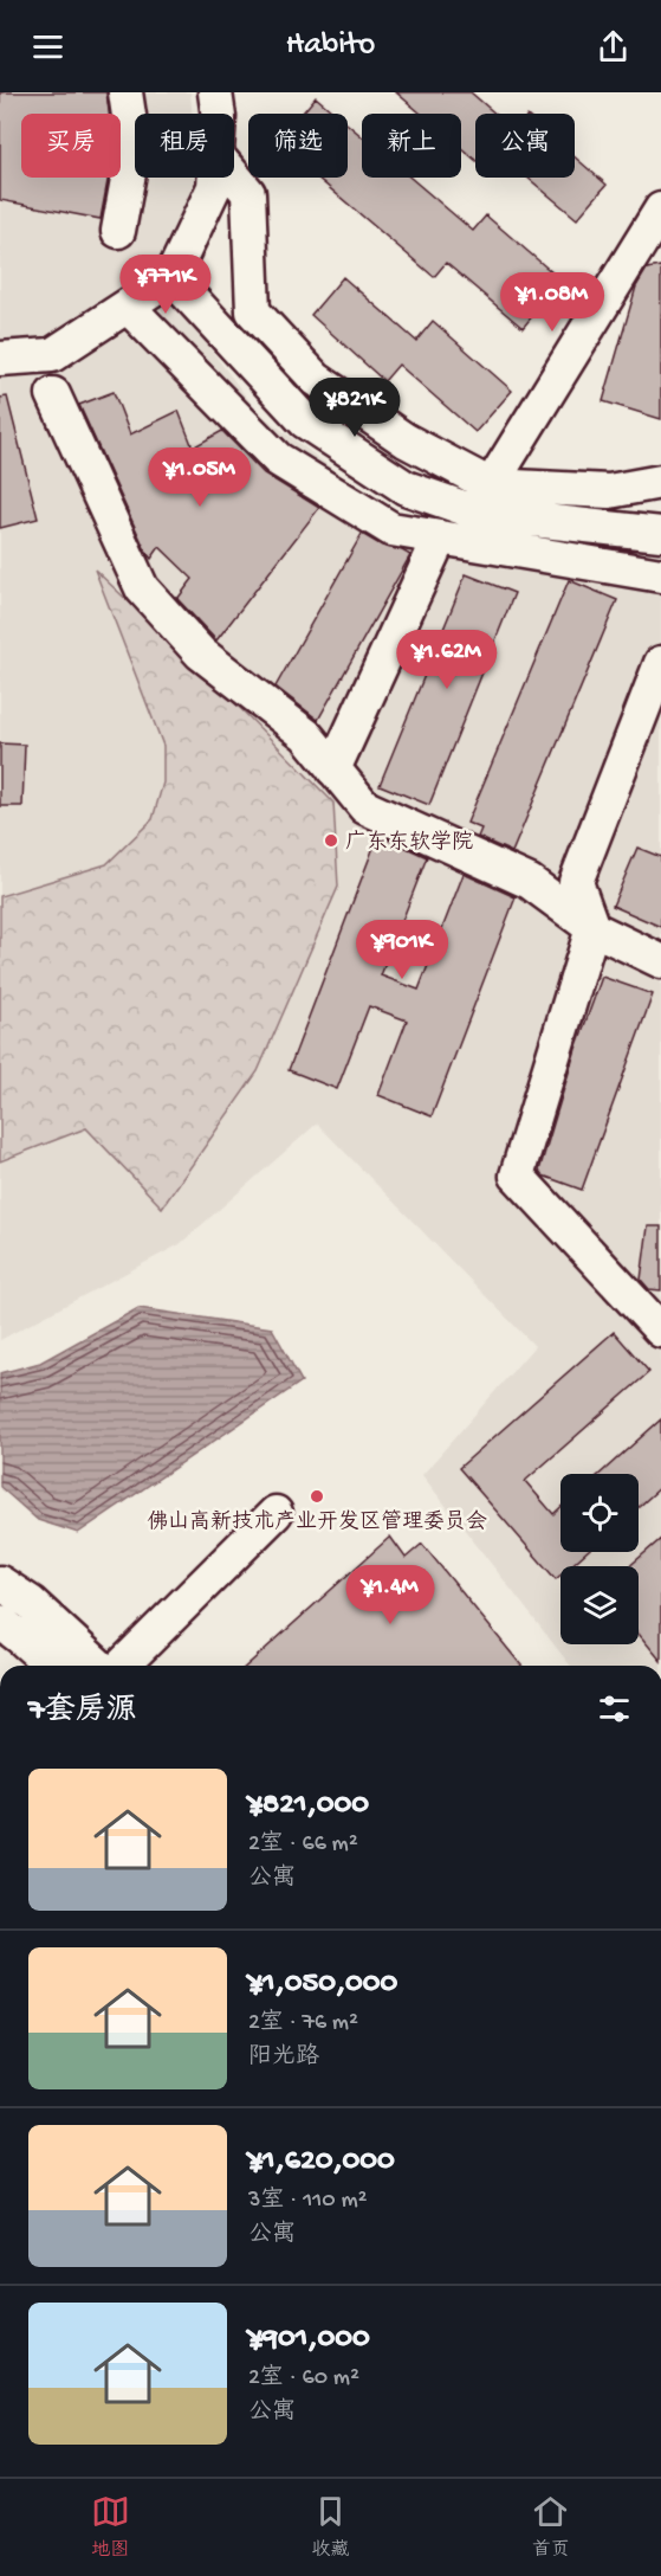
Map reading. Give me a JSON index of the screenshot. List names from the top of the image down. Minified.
{"places":["广东东软学院","佛山高新技术产业开发区管理委员会"],"page":{"header":"Habito","chip":["买房","租房","筛选","新上","公寓"],"price":["¥771K","¥1.08M","¥821K","¥1.05M","¥1.62M","¥901K","¥1.4M"],"heading":"7套房源","list":[{"name":"¥821,000","note":"2室 · 66 m² · 公寓"},{"name":"¥1,050,000","note":"2室 · 76 m² · 阳光路"},{"name":"¥1,620,000","note":"3室 · 110 m² · 公寓"},{"name":"¥901,000","note":"2室 · 60 m² · 公寓"}],"tabs":["地图","收藏","首页"]}}
